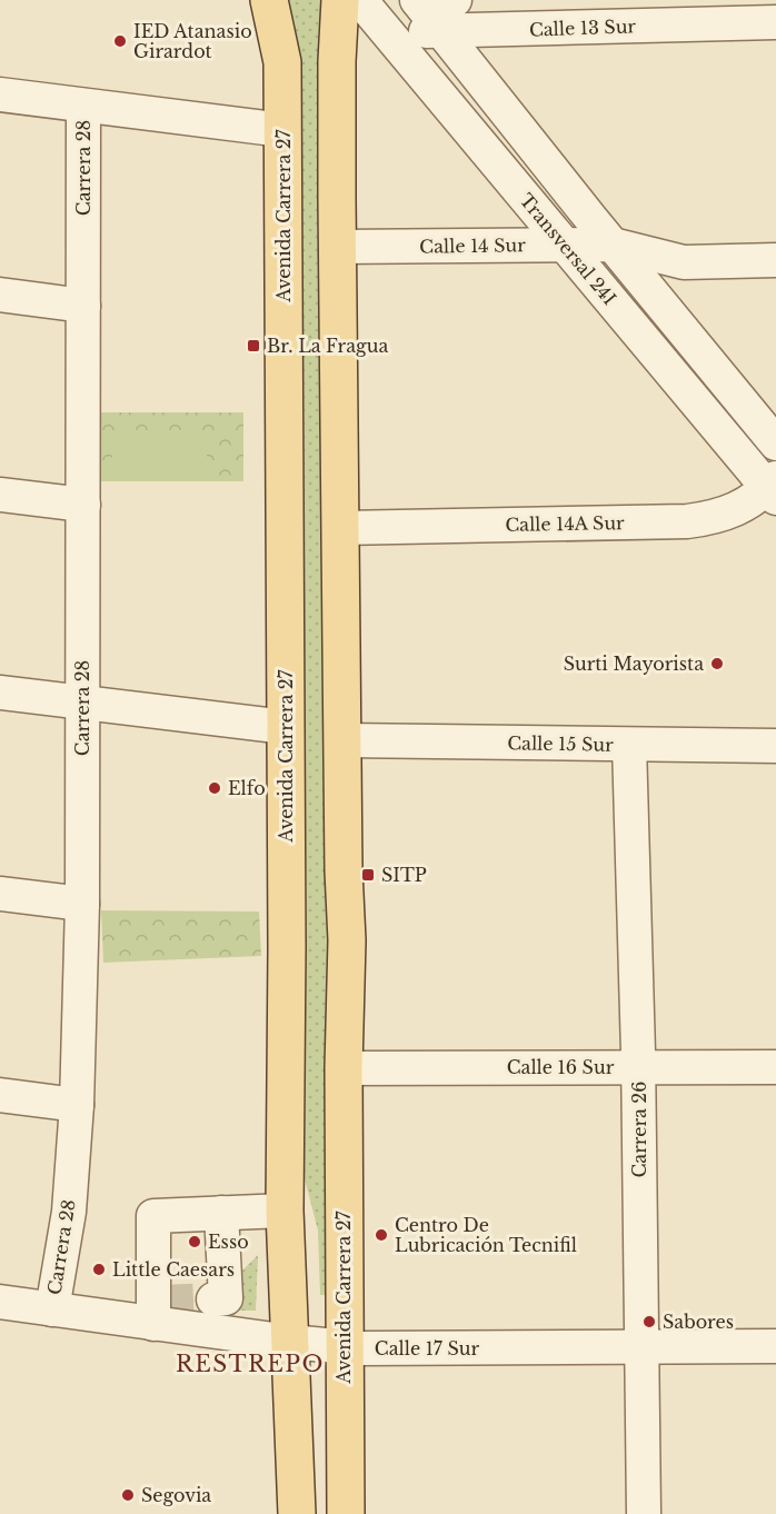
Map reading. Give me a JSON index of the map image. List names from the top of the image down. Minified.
{"streets":{"main road":["Avenida Carrera 27"],"street":["Calle 13 Sur","Carrera 28","Calle 14 Sur","Transversal 24I","Calle 14A Sur","Calle 15 Sur","Calle 16 Sur","Carrera 26","Calle 17 Sur"]},"crossings":[["Calle 13 Sur","Transversal 24I"],["Carrera 28","Calle 17 Sur"],["Avenida Carrera 27","Calle 14 Sur"],["Avenida Carrera 27","Calle 14A Sur"],["Avenida Carrera 27","Calle 15 Sur"],["Avenida Carrera 27","Calle 16 Sur"],["Avenida Carrera 27","Calle 17 Sur"],["Calle 14 Sur","Transversal 24I"],["Transversal 24I","Calle 14A Sur"],["Calle 15 Sur","Carrera 26"],["Calle 16 Sur","Carrera 26"],["Carrera 26","Calle 17 Sur"]],"districts":["RESTREPO"],"places":{"other":["IED Atanasio Girardot","Surti Mayorista","Elfo","Centro De Lubricación Tecnifil","Esso","Little Caesars","Sabores","Segovia"],"transit":["Br. La Fragua","SITP"]}}
